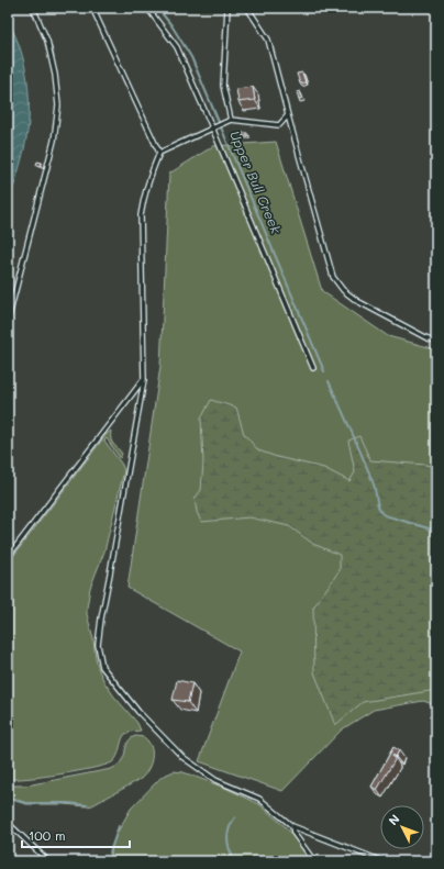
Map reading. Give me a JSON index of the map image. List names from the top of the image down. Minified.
{"water":["Upper Bull Creek"],"scale_bar":"100 m","north":"top left"}
